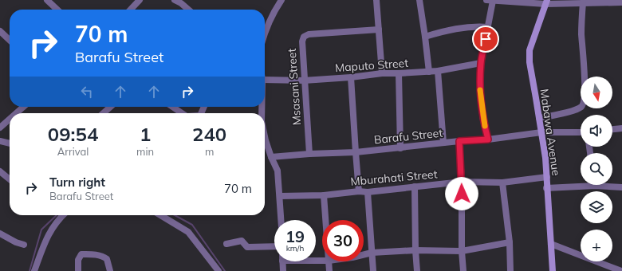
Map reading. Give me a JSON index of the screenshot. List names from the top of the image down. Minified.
{"streets":{"street":["Maputo Street","Msasani Street","Mabawa Avenue","Barafu Street","Mburahati Street"]},"crossings":[["Maputo Street","Msasani Street"],["Msasani Street","Barafu Street"],["Mabawa Avenue","Barafu Street"],["Mabawa Avenue","Mburahati Street"]],"north":"bottom","page":{"turn":["70 m","Barafu Street"],"map_buttons":"+","eta":["09:54","Arrival","1","min","240","m"],"list":[{"name":"Turn right","note":"Barafu Street","value":"70 m"}],"speed":"19 km/h","limit":"30"}}
